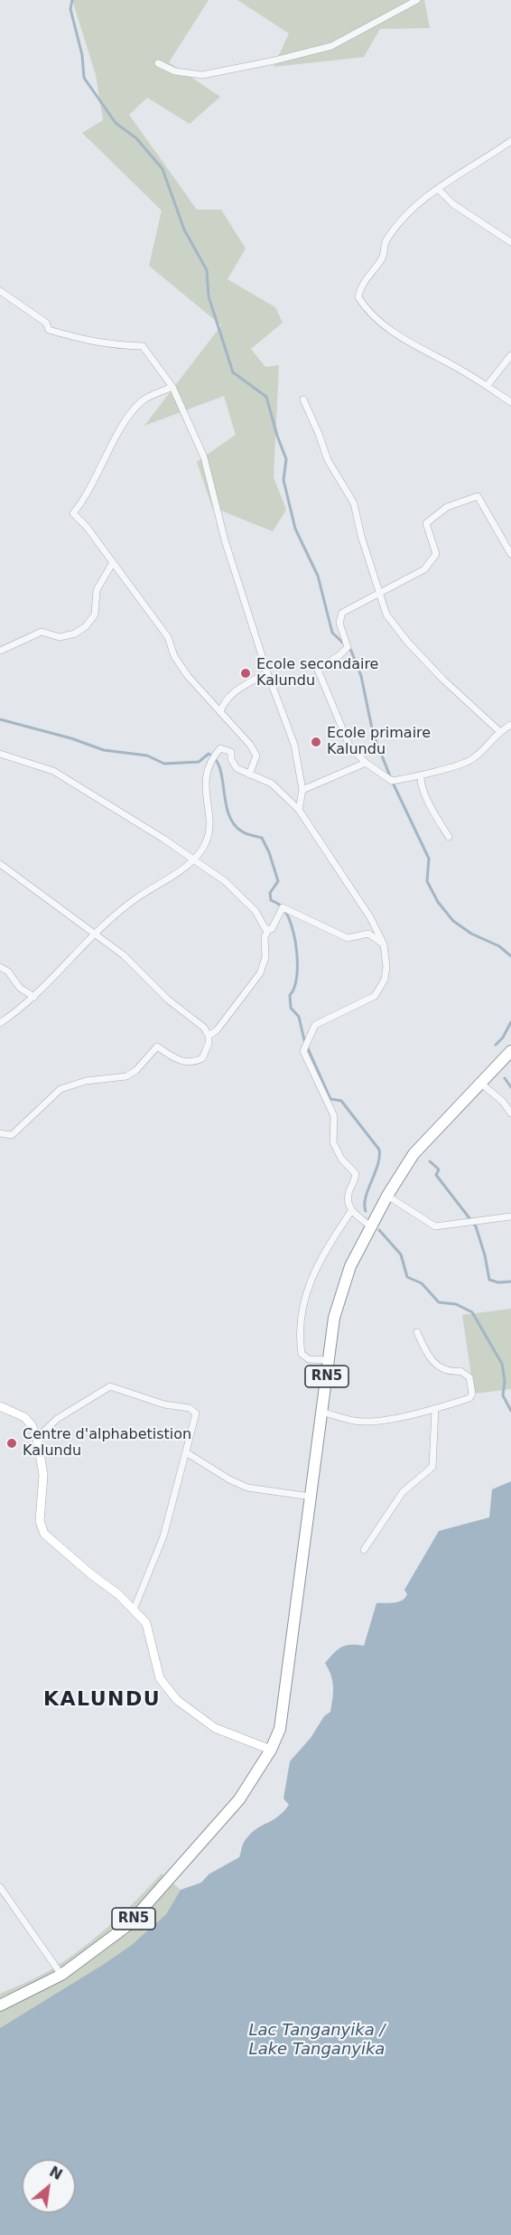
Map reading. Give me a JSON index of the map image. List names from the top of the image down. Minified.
{"streets":{"highway":["RN5"]},"districts":["KALUNDU"],"water":["Lac Tanganyika / Lake Tanganyika"],"places":["Ecole secondaire Kalundu","Ecole primaire Kalundu","Centre d'alphabetistion Kalundu"],"north":"top right"}
